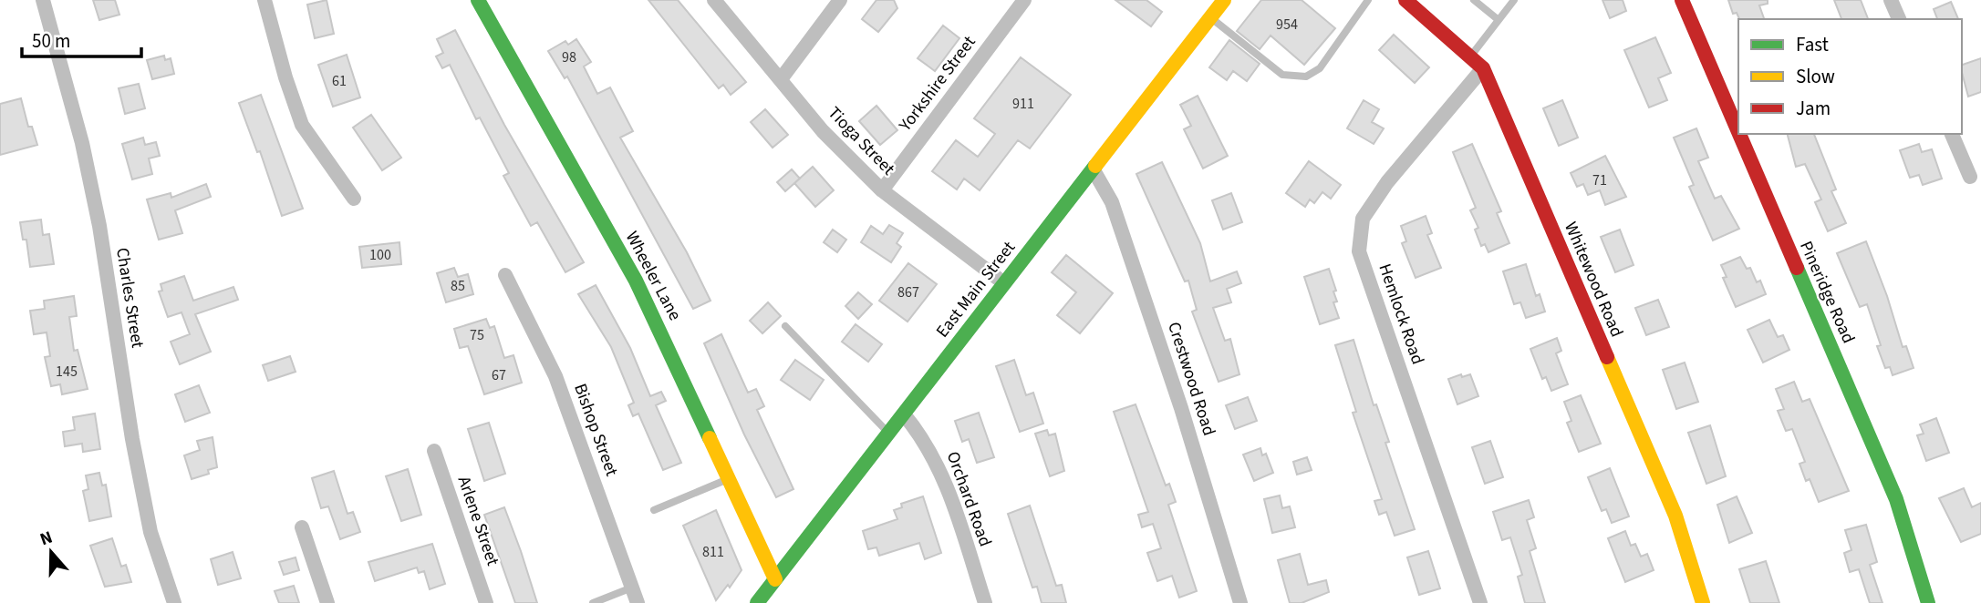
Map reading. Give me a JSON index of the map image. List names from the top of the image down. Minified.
{"streets":{"main road":["Wheeler Lane","Whitewood Road","East Main Street","Pineridge Road"],"street":["Yorkshire Street","Tioga Street","Charles Street","Hemlock Road","Crestwood Road","Bishop Street","Orchard Road","Arlene Street"]},"crossings":[["Yorkshire Street","Tioga Street"],["Tioga Street","East Main Street"],["Wheeler Lane","East Main Street"],["Whitewood Road","Hemlock Road"],["East Main Street","Crestwood Road"],["East Main Street","Orchard Road"]],"house_numbers":["954","98","61","911","71","100","85","867","75","145","67","811"],"legend":["Fast","Slow","Jam"],"scale_bar":"50 m","north":"top"}
